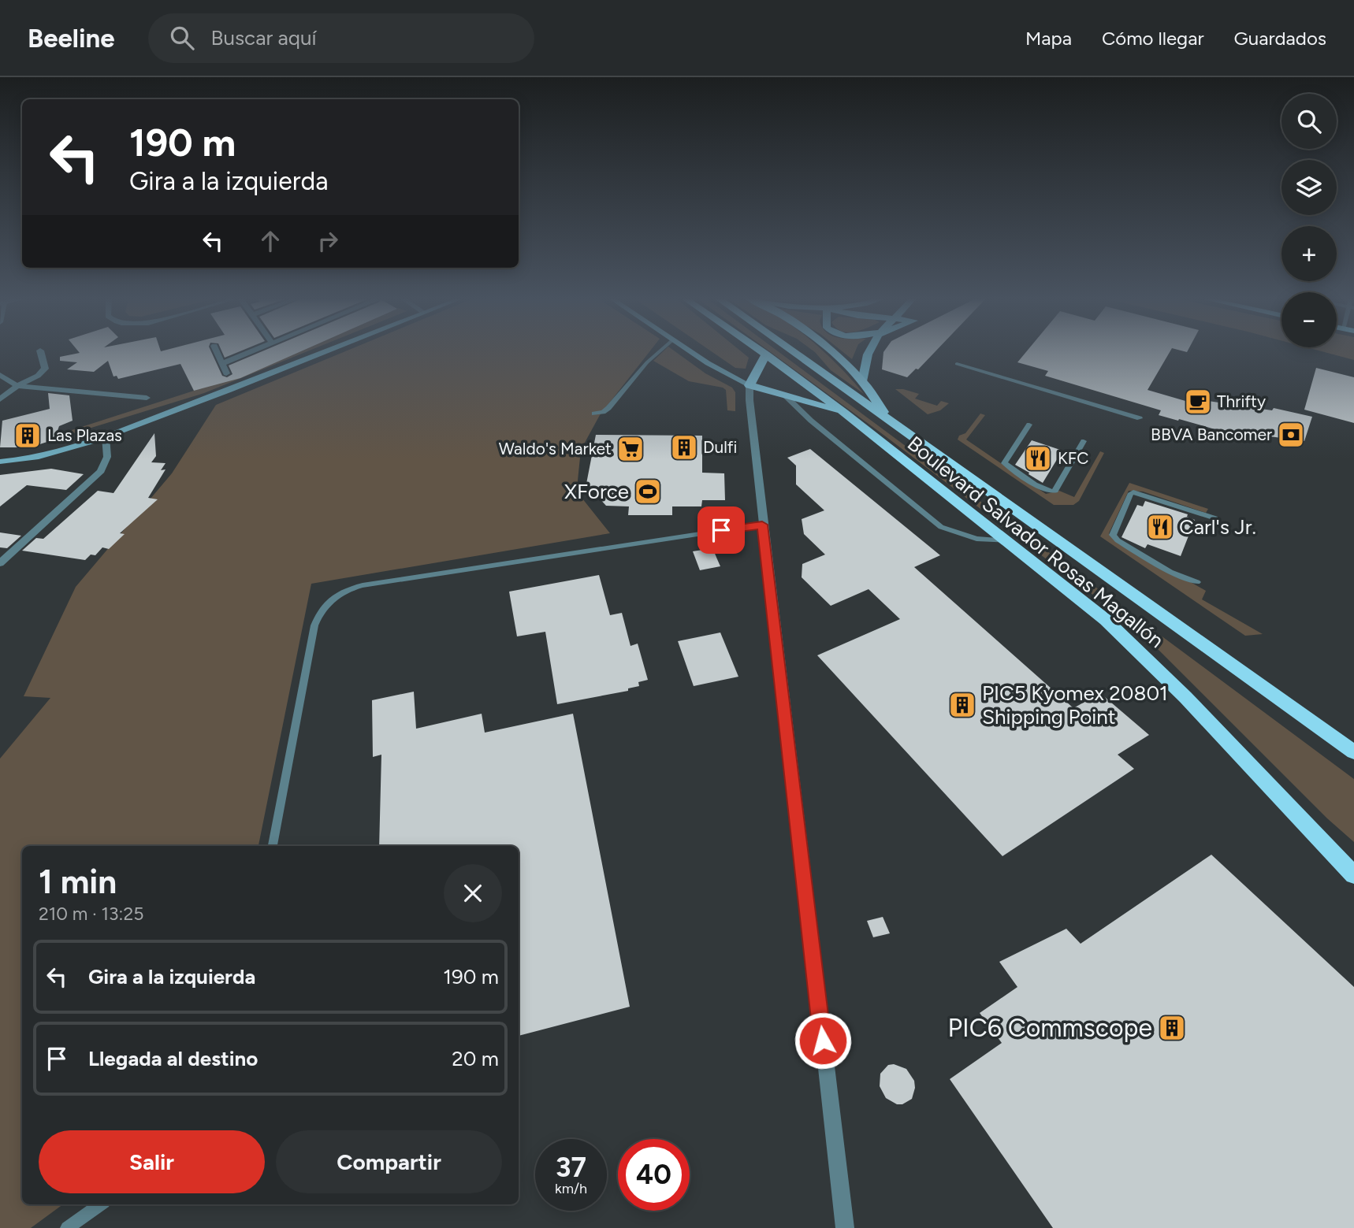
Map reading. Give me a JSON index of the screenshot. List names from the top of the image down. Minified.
{"streets":{"highway":["Boulevard Salvador Rosas Magallón"]},"places":{"cafe":["Thrifty"],"bank":["BBVA Bancomer"],"building":["Las Plazas","Dulfi","PIC5 Kyomex 20801 Shipping Point","PIC6 Commscope"],"supermarket":["Waldo's Market"],"restaurant":["KFC","Carl's Jr."],"sports":["XForce"]},"page":{"header":"Beeline","search":"Buscar aquí","nav":["Mapa","Cómo llegar","Guardados"],"map_buttons":["+","−"],"turn":["190 m","Gira a la izquierda"],"heading":["1 min","210 m · 13:25"],"list":[{"name":"Gira a la izquierda","value":"190 m"},{"name":"Llegada al destino","value":"20 m"}],"buttons":["Salir","Compartir"],"speed":"37 km/h","limit":"40"}}
